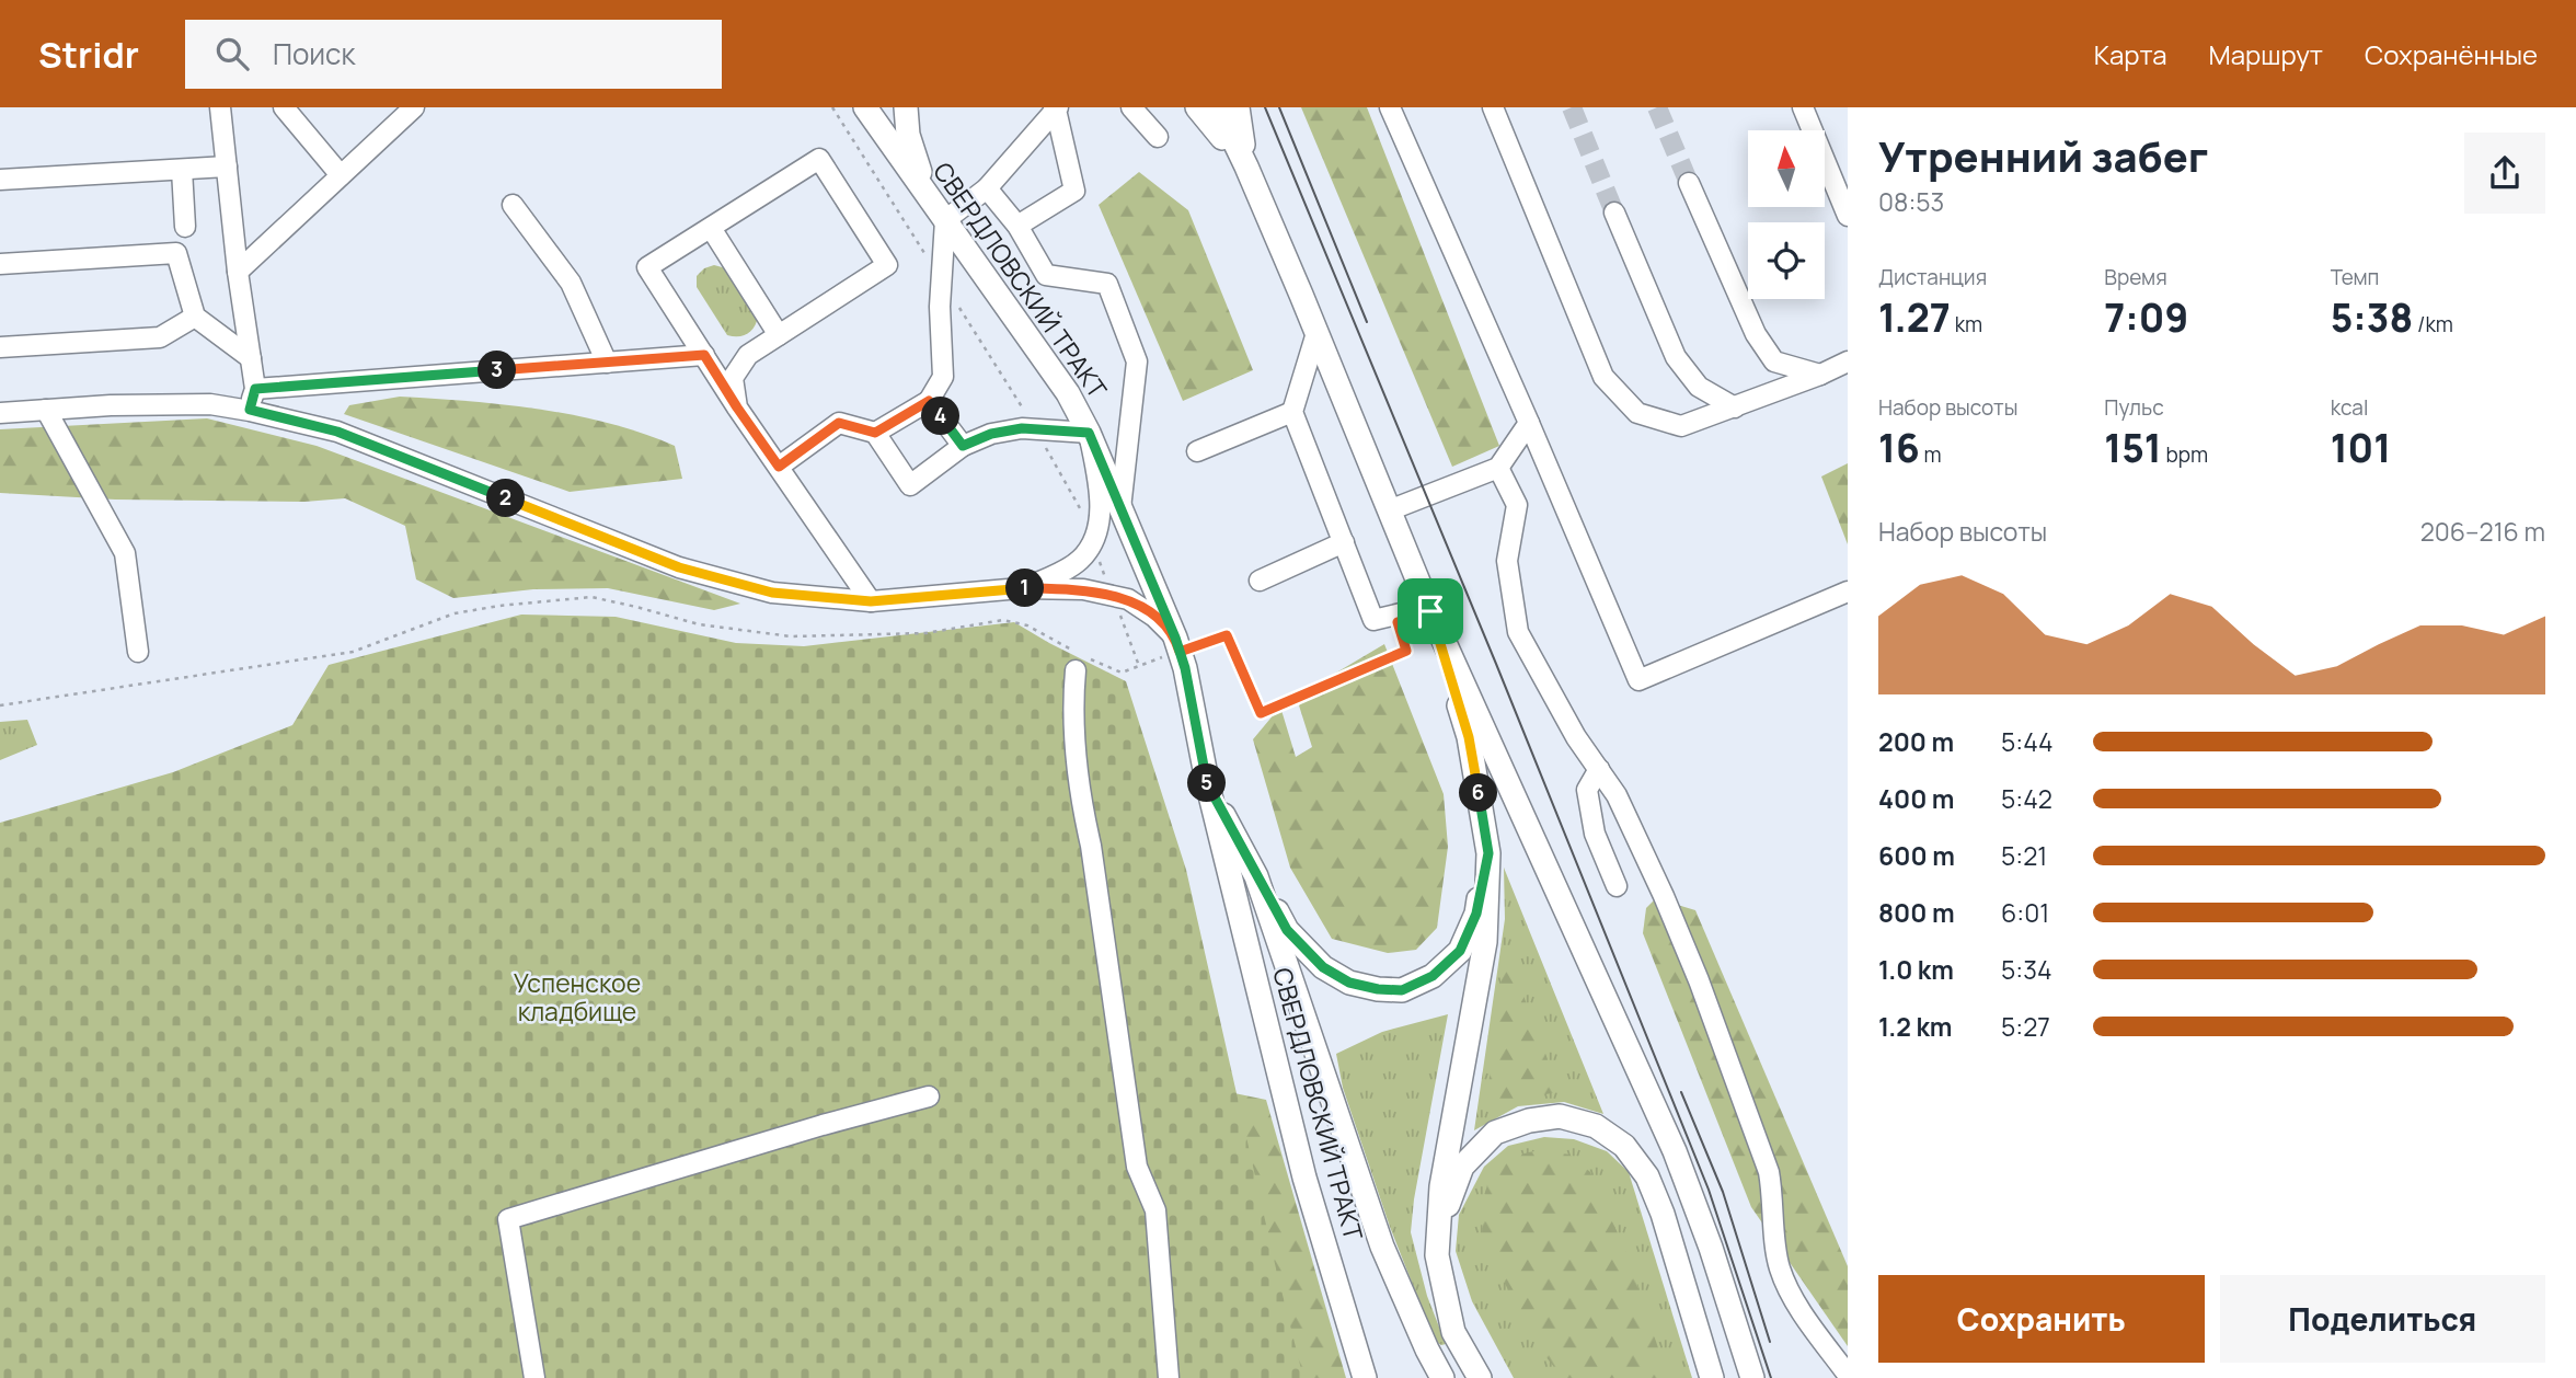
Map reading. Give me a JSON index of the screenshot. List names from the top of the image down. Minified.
{"streets":{"main road":["СВЕРДЛОВСКИЙ ТРАКТ"]},"parks":["Успенское кладбище"],"north":"top","page":{"header":"Stridr","search":"Поиск","nav":["Карта","Маршрут","Сохранённые"],"heading":["Утренний забег","08:53"],"stats":[["Дистанция","1.27 km"],["Время","7:09"],["Темп","5:38 /km"],["Набор высоты","16 m"],["Пульс","151 bpm"],["kcal","101"]],"pins":["3","4","2","1","5","6"],"chart":["Набор высоты","206–216 m"],"list":[{"name":"200 m","note":"5:44"},{"name":"400 m","note":"5:42"},{"name":"600 m","note":"5:21"},{"name":"800 m","note":"6:01"},{"name":"1.0 km","note":"5:34"},{"name":"1.2 km","note":"5:27"}],"buttons":["Сохранить","Поделиться"]}}
